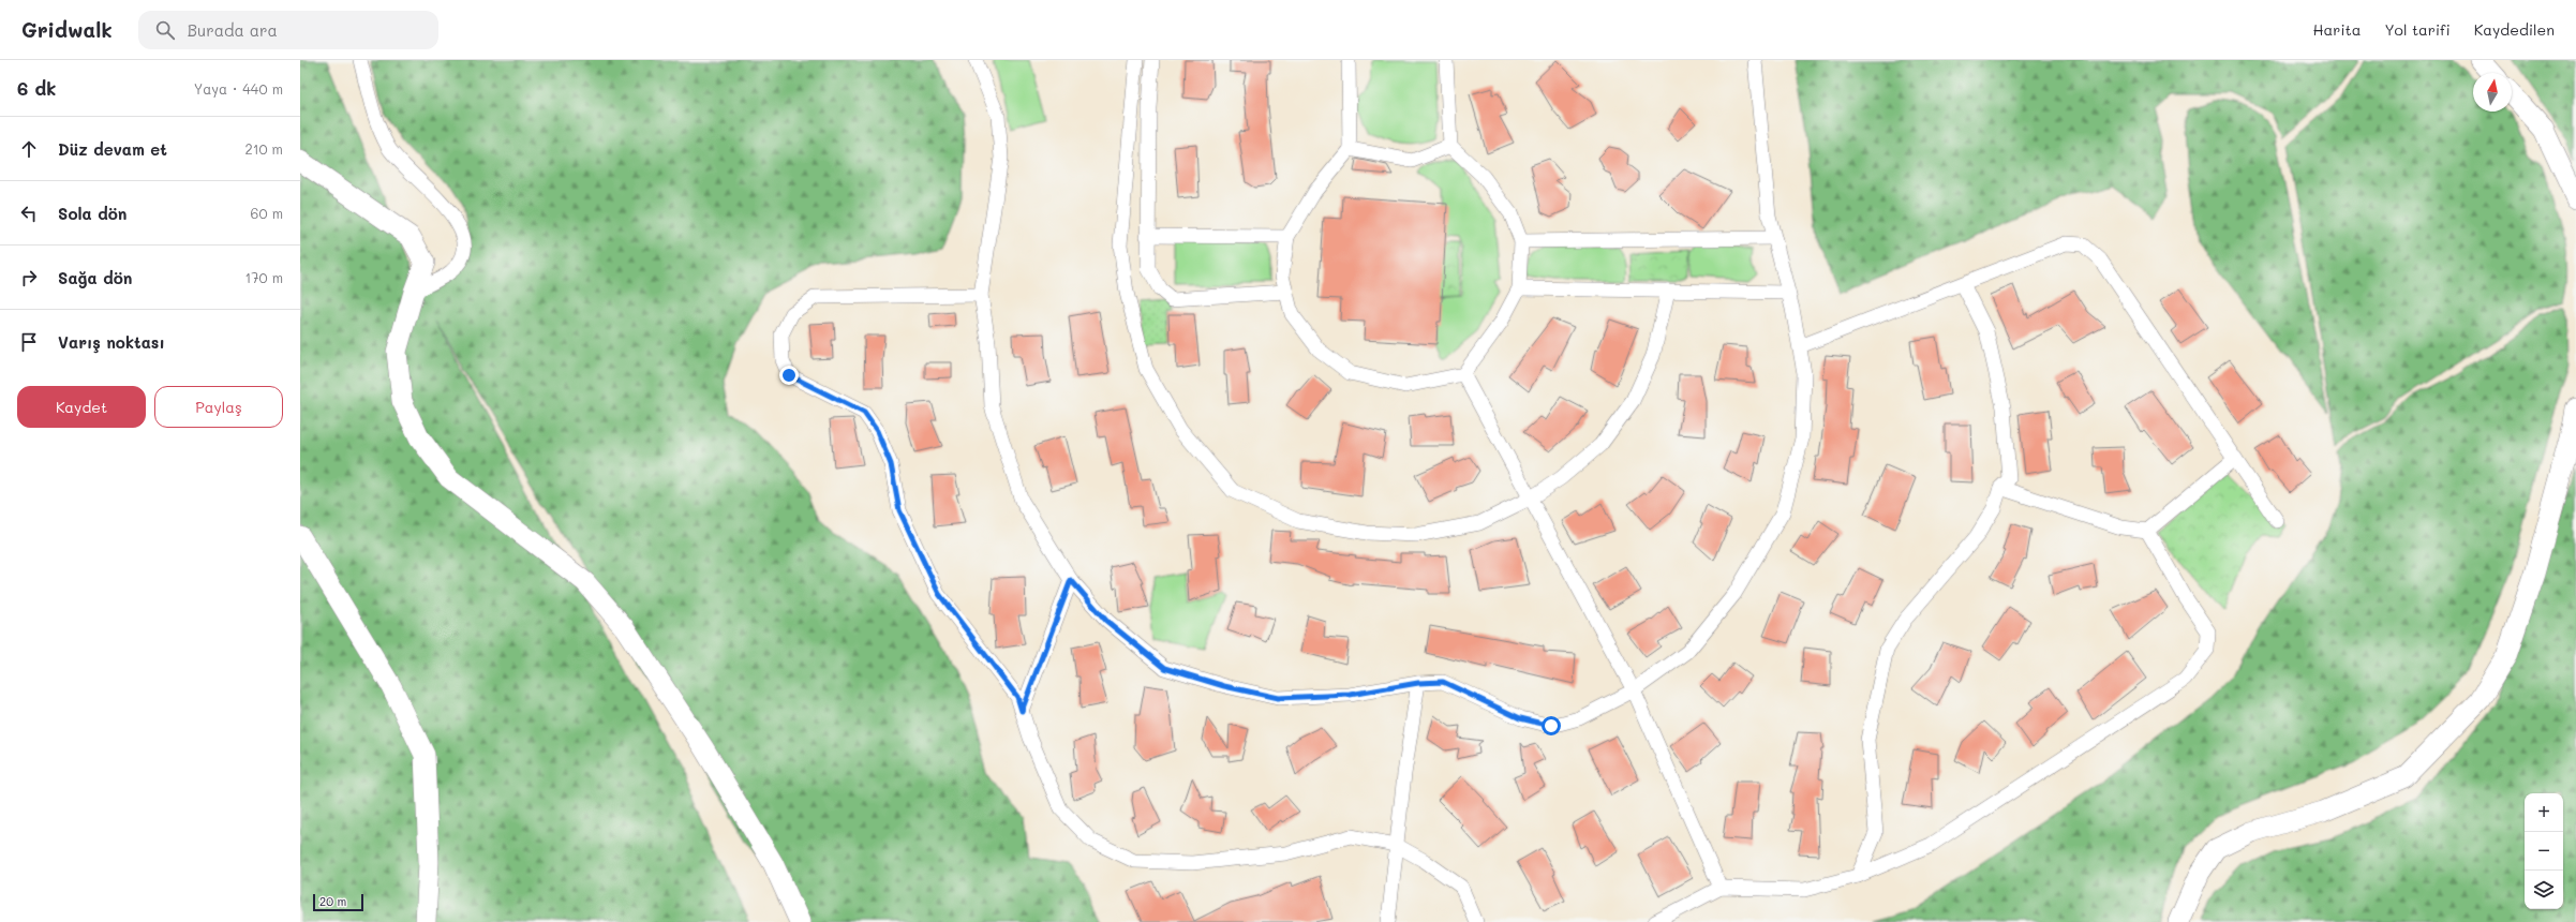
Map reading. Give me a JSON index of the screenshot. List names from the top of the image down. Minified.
{"scale_bar":"20 m","north":"top","page":{"header":"Gridwalk","search":"Burada ara","nav":["Harita","Yol tarifi","Kaydedilen"],"heading":["6 dk","Yaya · 440 m"],"list":[["Düz devam et","210 m"],["Sola dön","60 m"],["Sağa dön","170 m"],"Varış noktası"],"buttons":["Kaydet","Paylaş"],"map_buttons":["+","−"],"scale":"20 m"}}
